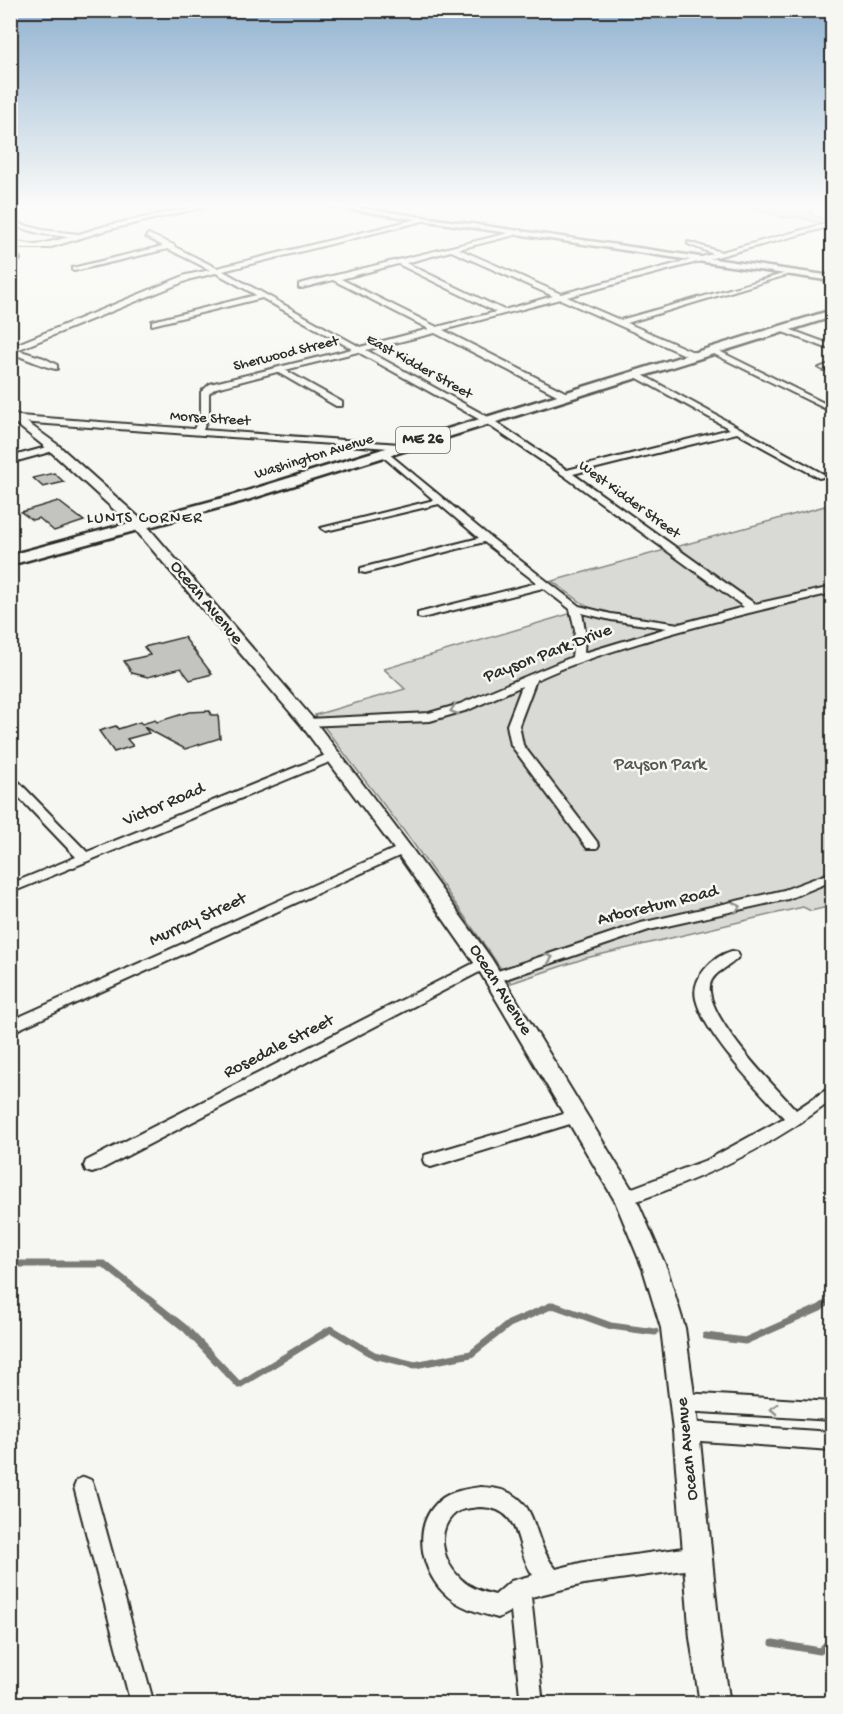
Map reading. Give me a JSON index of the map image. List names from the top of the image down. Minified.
{"streets":{"main road":["ME 26","Washington Avenue","Ocean Avenue"],"street":["Sherwood Street","East Kidder Street","Morse Street","West Kidder Street","Payson Park Drive","Victor Road","Arboretum Road","Murray Street","Rosedale Street"]},"crossings":[["Sherwood Street","East Kidder Street"],["Sherwood Street","Morse Street"],["East Kidder Street","Washington Avenue"],["East Kidder Street","West Kidder Street"],["Morse Street","Washington Avenue"],["Morse Street","Ocean Avenue"],["Washington Avenue","West Kidder Street"],["Washington Avenue","Ocean Avenue"],["West Kidder Street","Payson Park Drive"],["Ocean Avenue","Payson Park Drive"],["Ocean Avenue","Victor Road"],["Ocean Avenue","Arboretum Road"],["Ocean Avenue","Murray Street"],["Ocean Avenue","Rosedale Street"],["Arboretum Road","Rosedale Street"]],"one_way":["Arboretum Road"],"districts":["LUNTS CORNER"],"parks":["Payson Park"]}
